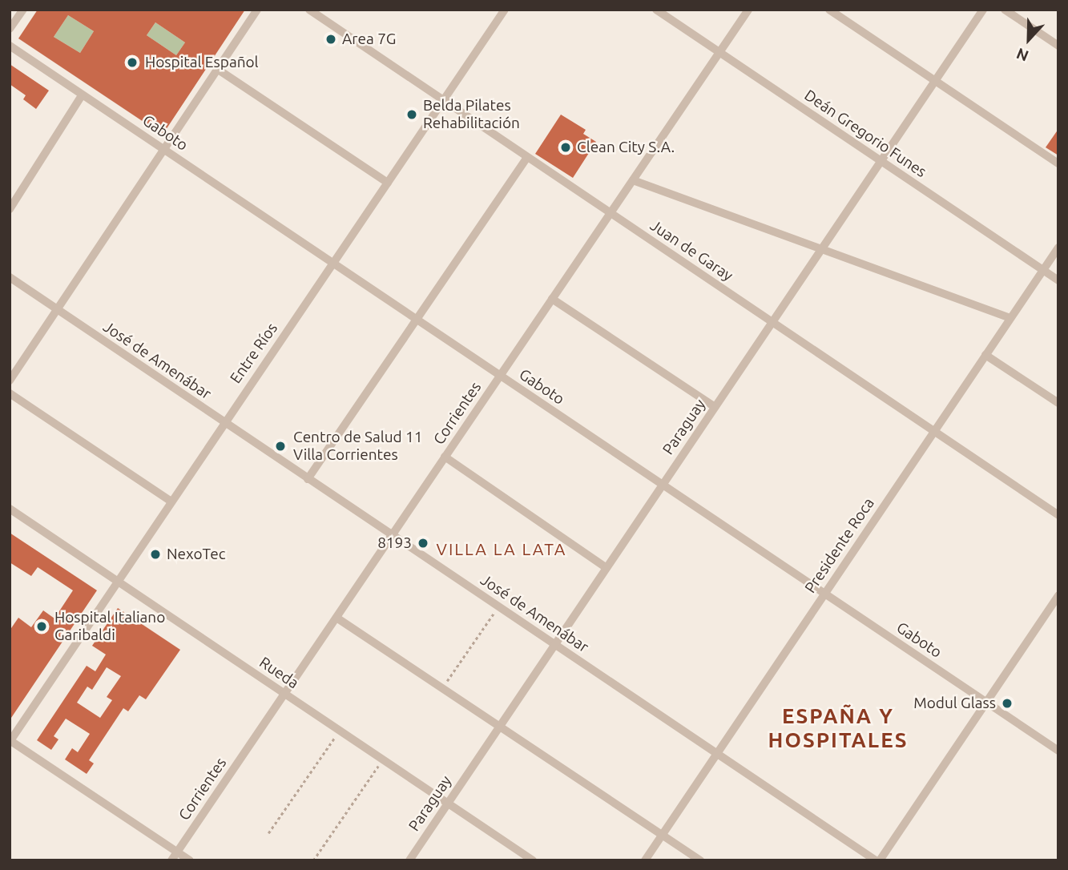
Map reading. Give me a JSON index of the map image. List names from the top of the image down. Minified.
{"streets":{"street":["Gaboto","Deán Gregorio Funes","Juan de Garay","Entre Ríos","José de Amenábar","Corrientes","Paraguay","Presidente Roca","Rueda"]},"crossings":[["Gaboto","Entre Ríos"],["Gaboto","Corrientes"],["Gaboto","Paraguay"],["Gaboto","Presidente Roca"],["Deán Gregorio Funes","Corrientes"],["Deán Gregorio Funes","Paraguay"],["Deán Gregorio Funes","Presidente Roca"],["Juan de Garay","Entre Ríos"],["Juan de Garay","Corrientes"],["Juan de Garay","Paraguay"],["Juan de Garay","Presidente Roca"],["Entre Ríos","José de Amenábar"],["Entre Ríos","Rueda"],["José de Amenábar","Corrientes"],["José de Amenábar","Paraguay"],["José de Amenábar","Presidente Roca"],["Corrientes","Rueda"],["Paraguay","Rueda"]],"districts":["VILLA LA LATA","ESPAÑA Y HOSPITALES"],"places":["Area 7G","Hospital Español","Belda Pilates Rehabilitación","Clean City S.A.","Centro de Salud 11 Villa Corrientes","8193","NexoTec","Hospital Italiano Garibaldi","Modul Glass"],"north":"bottom"}
